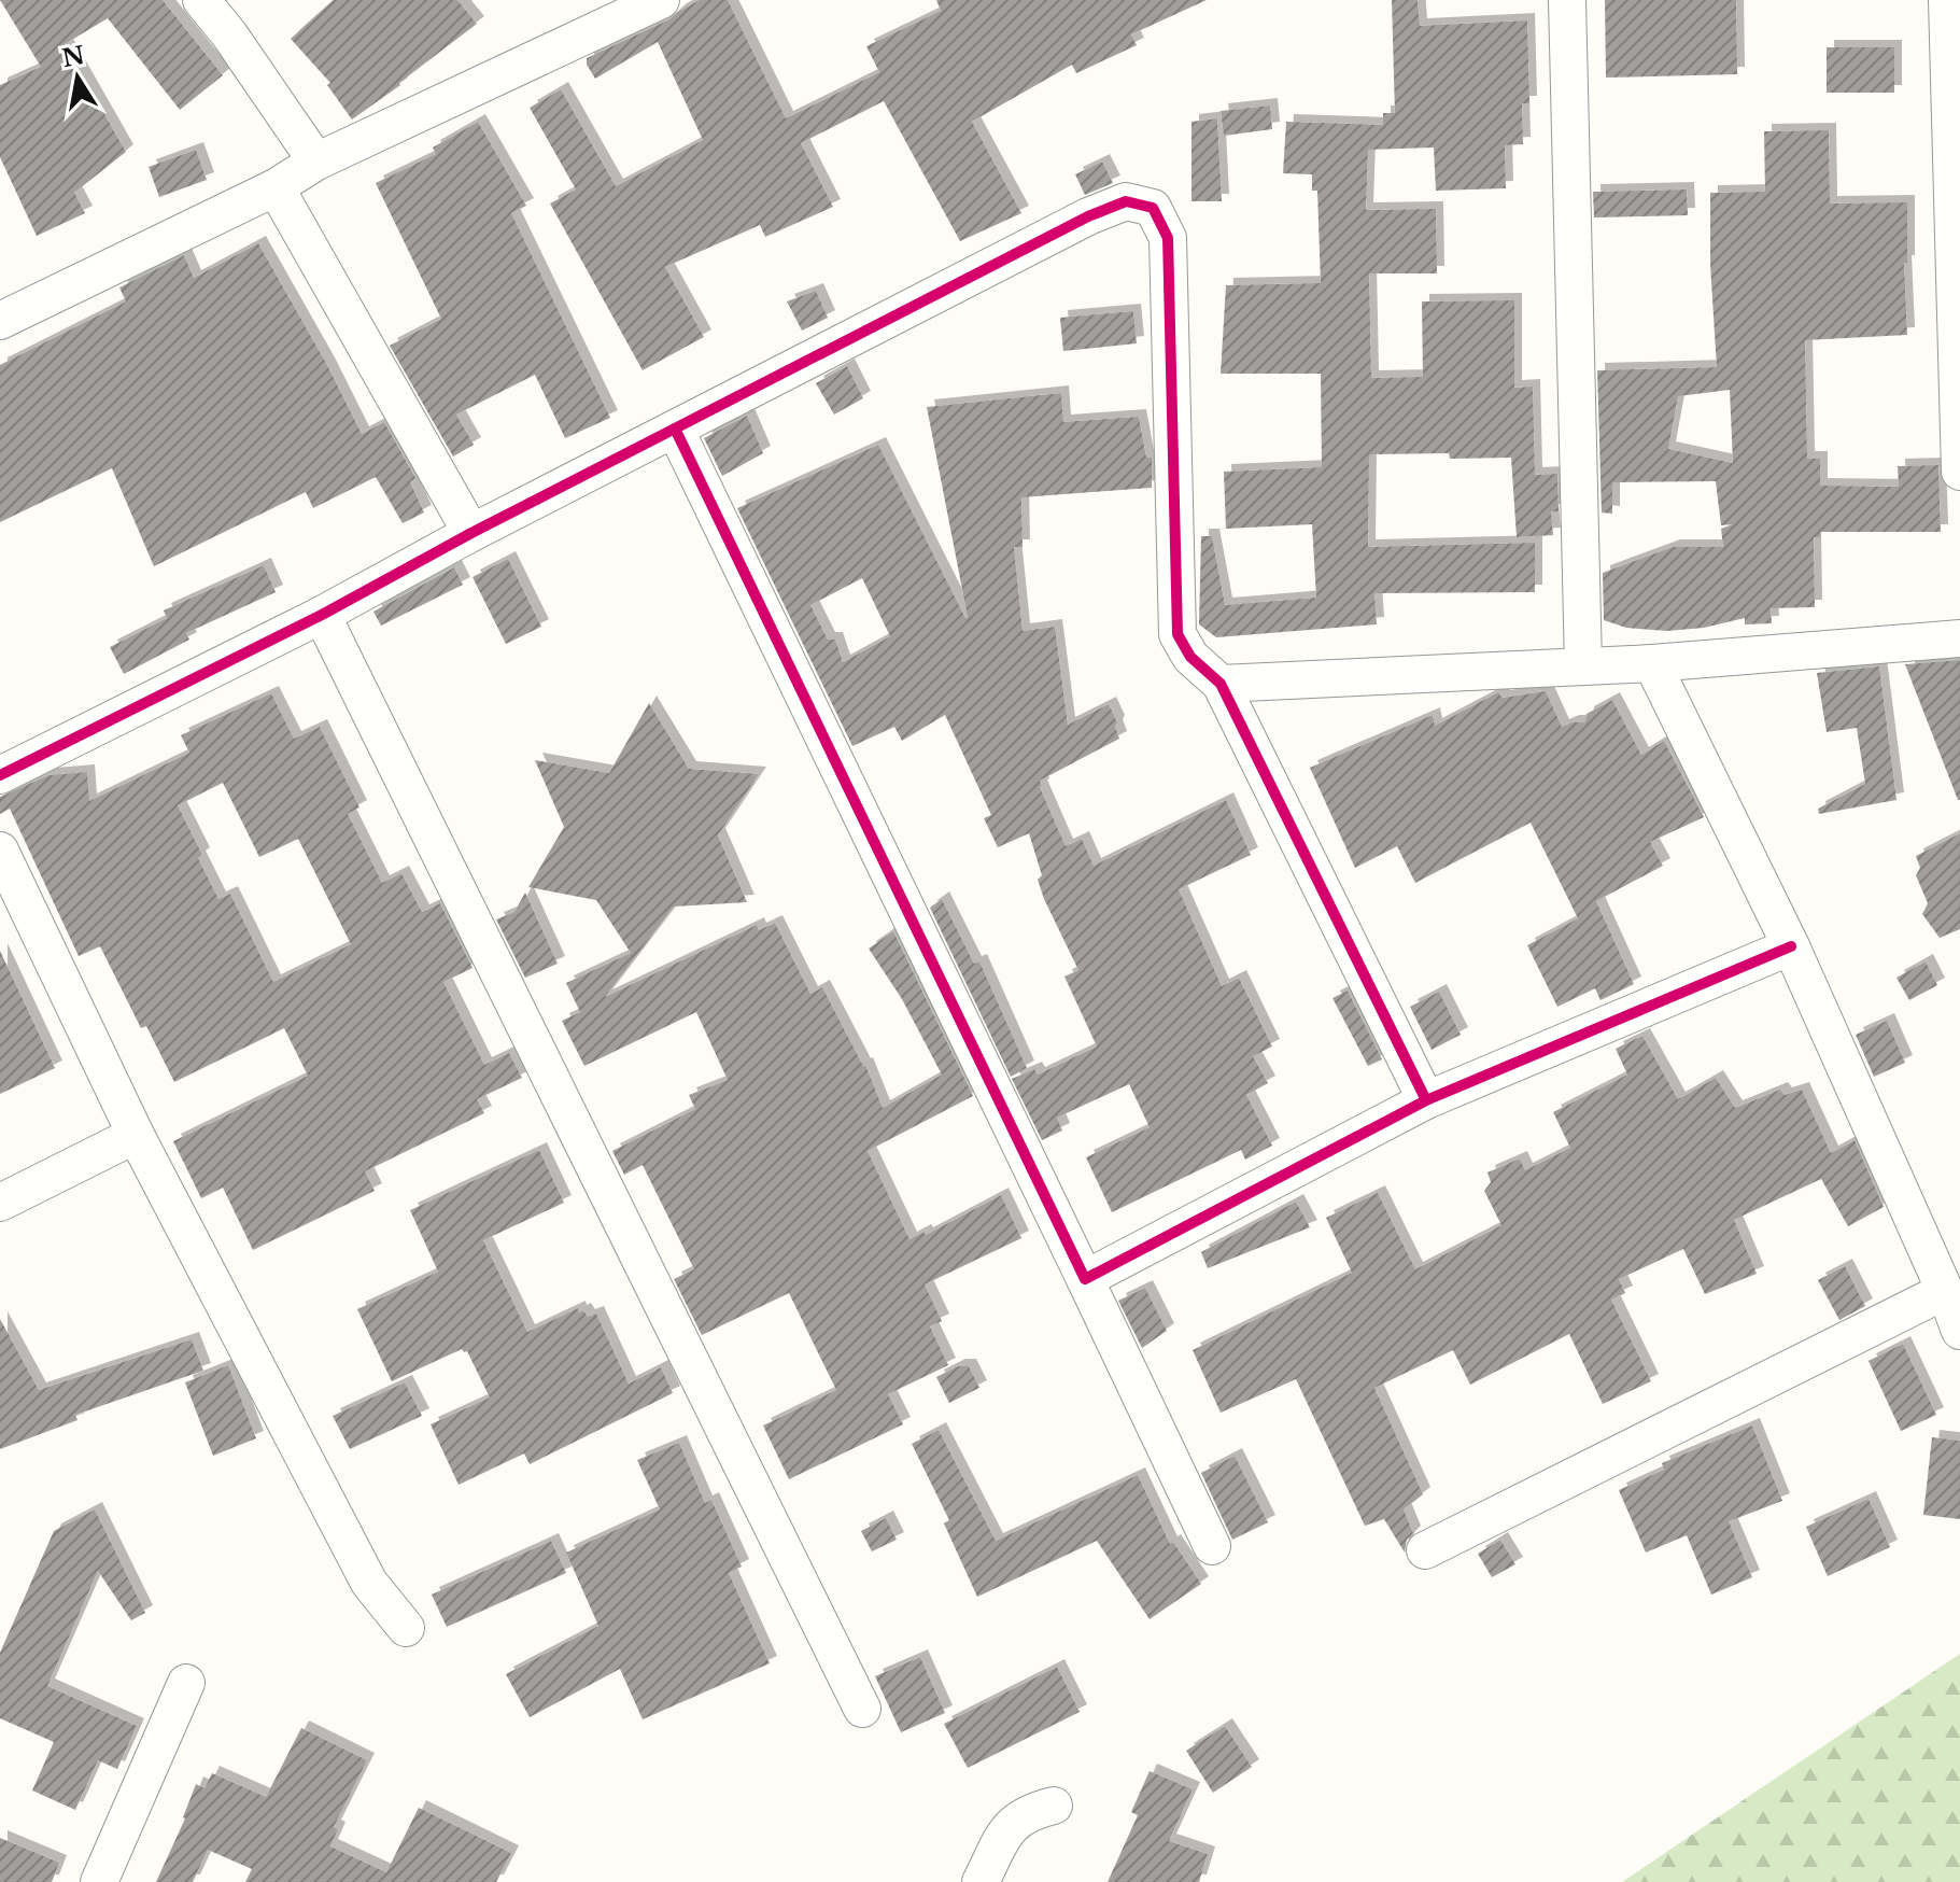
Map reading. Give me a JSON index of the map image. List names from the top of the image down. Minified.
{"north":"top"}
